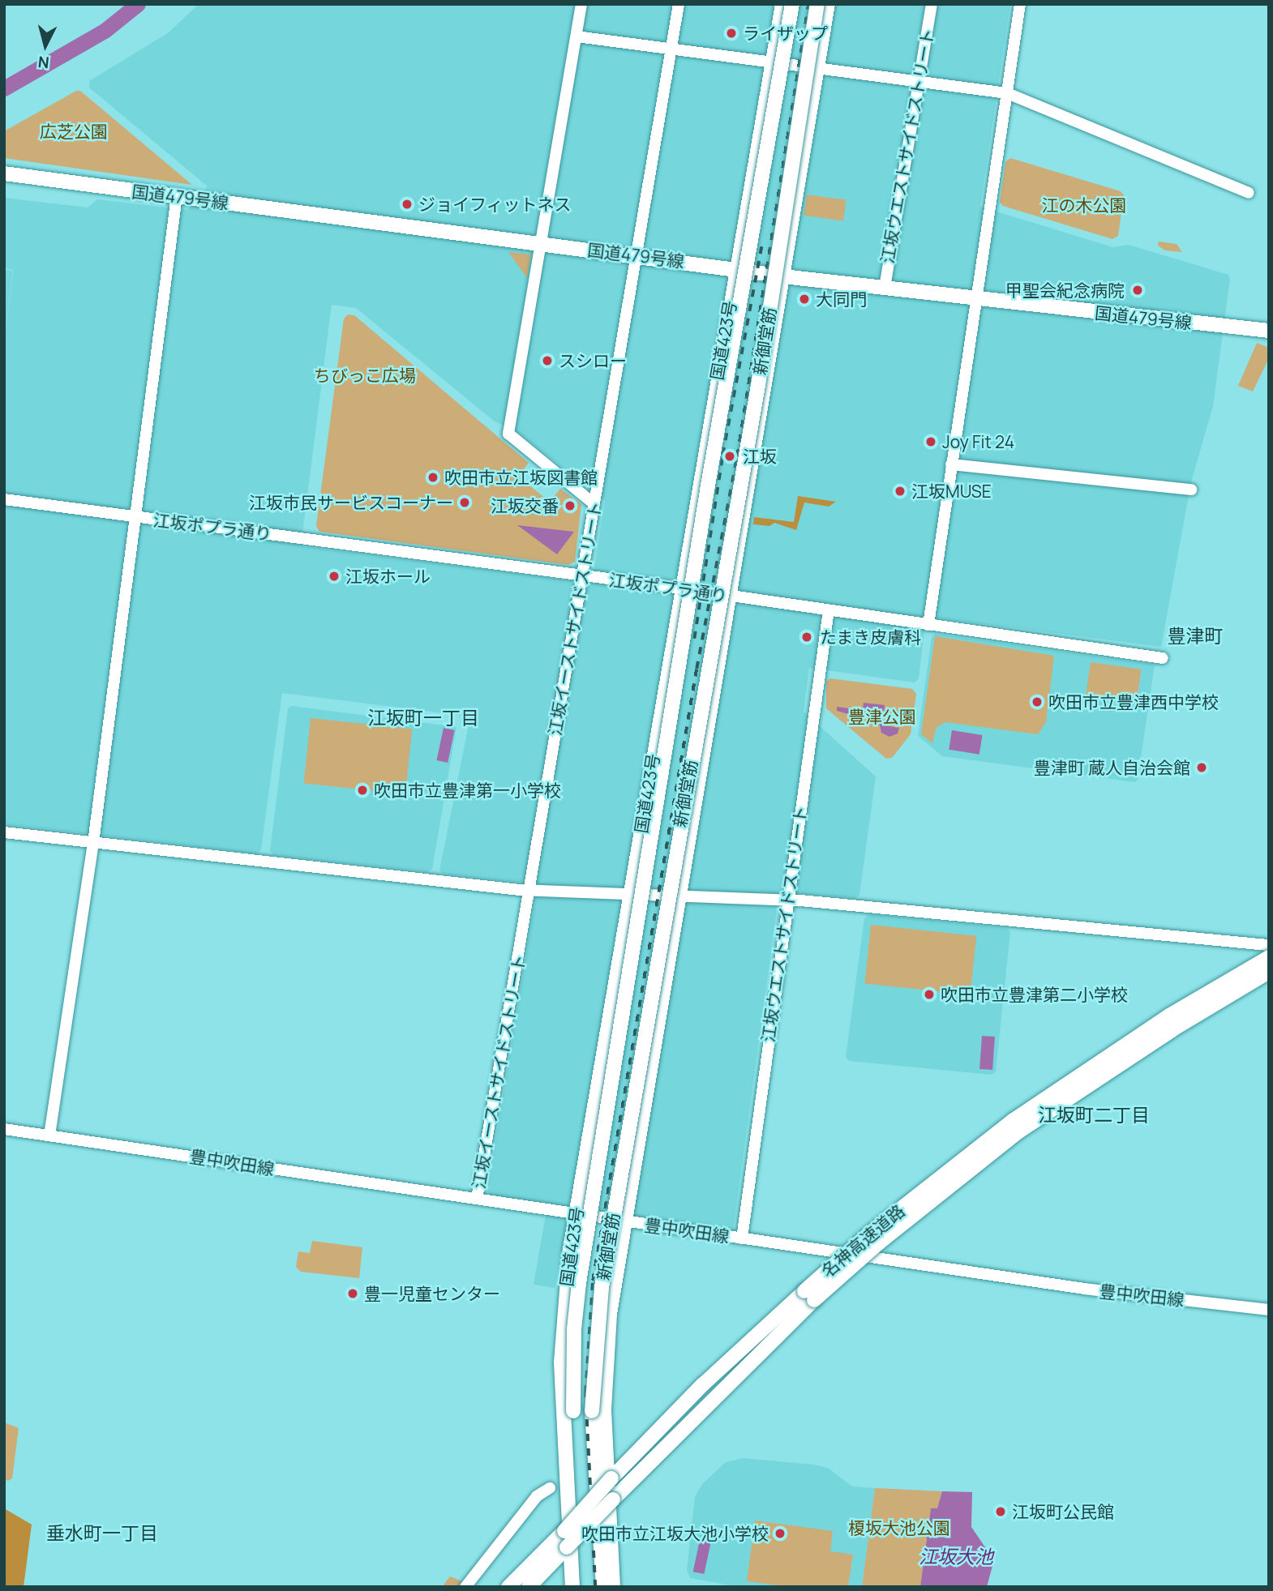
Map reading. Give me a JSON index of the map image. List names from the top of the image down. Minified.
{"streets":{"highway":["国道479号線","国道423号","新御堂筋","名神高速道路"],"street":["江坂ウエストサイドストリート","江坂ポプラ通り","江坂イーストサイドストリート","豊中吹田線"]},"crossings":[["江坂ウエストサイドストリート","国道479号線"],["江坂ウエストサイドストリート","江坂ポプラ通り"],["江坂ウエストサイドストリート","豊中吹田線"],["国道479号線","国道423号"],["国道479号線","江坂イーストサイドストリート"],["国道423号","江坂ポプラ通り"],["国道423号","豊中吹田線"],["江坂ポプラ通り","江坂イーストサイドストリート"],["江坂イーストサイドストリート","豊中吹田線"]],"districts":["豊津町","江坂町一丁目","江坂町二丁目","垂水町一丁目"],"water":["江坂大池"],"parks":["広芝公園","江の木公園","ちびっこ広場","豊津公園","榎坂大池公園"],"places":["ライザップ","ジョイフィットネス","甲聖会紀念病院","大同門","スシロー","Joy Fit 24","江坂","吹田市立江坂図書館","江坂MUSE","江坂市民サービスコーナー","江坂交番","江坂ホール","たまき皮膚科","吹田市立豊津西中学校","豊津町 蔵人自治会館","吹田市立豊津第一小学校","吹田市立豊津第二小学校","豊一児童センター","江坂町公民館","吹田市立江坂大池小学校"],"north":"bottom"}
